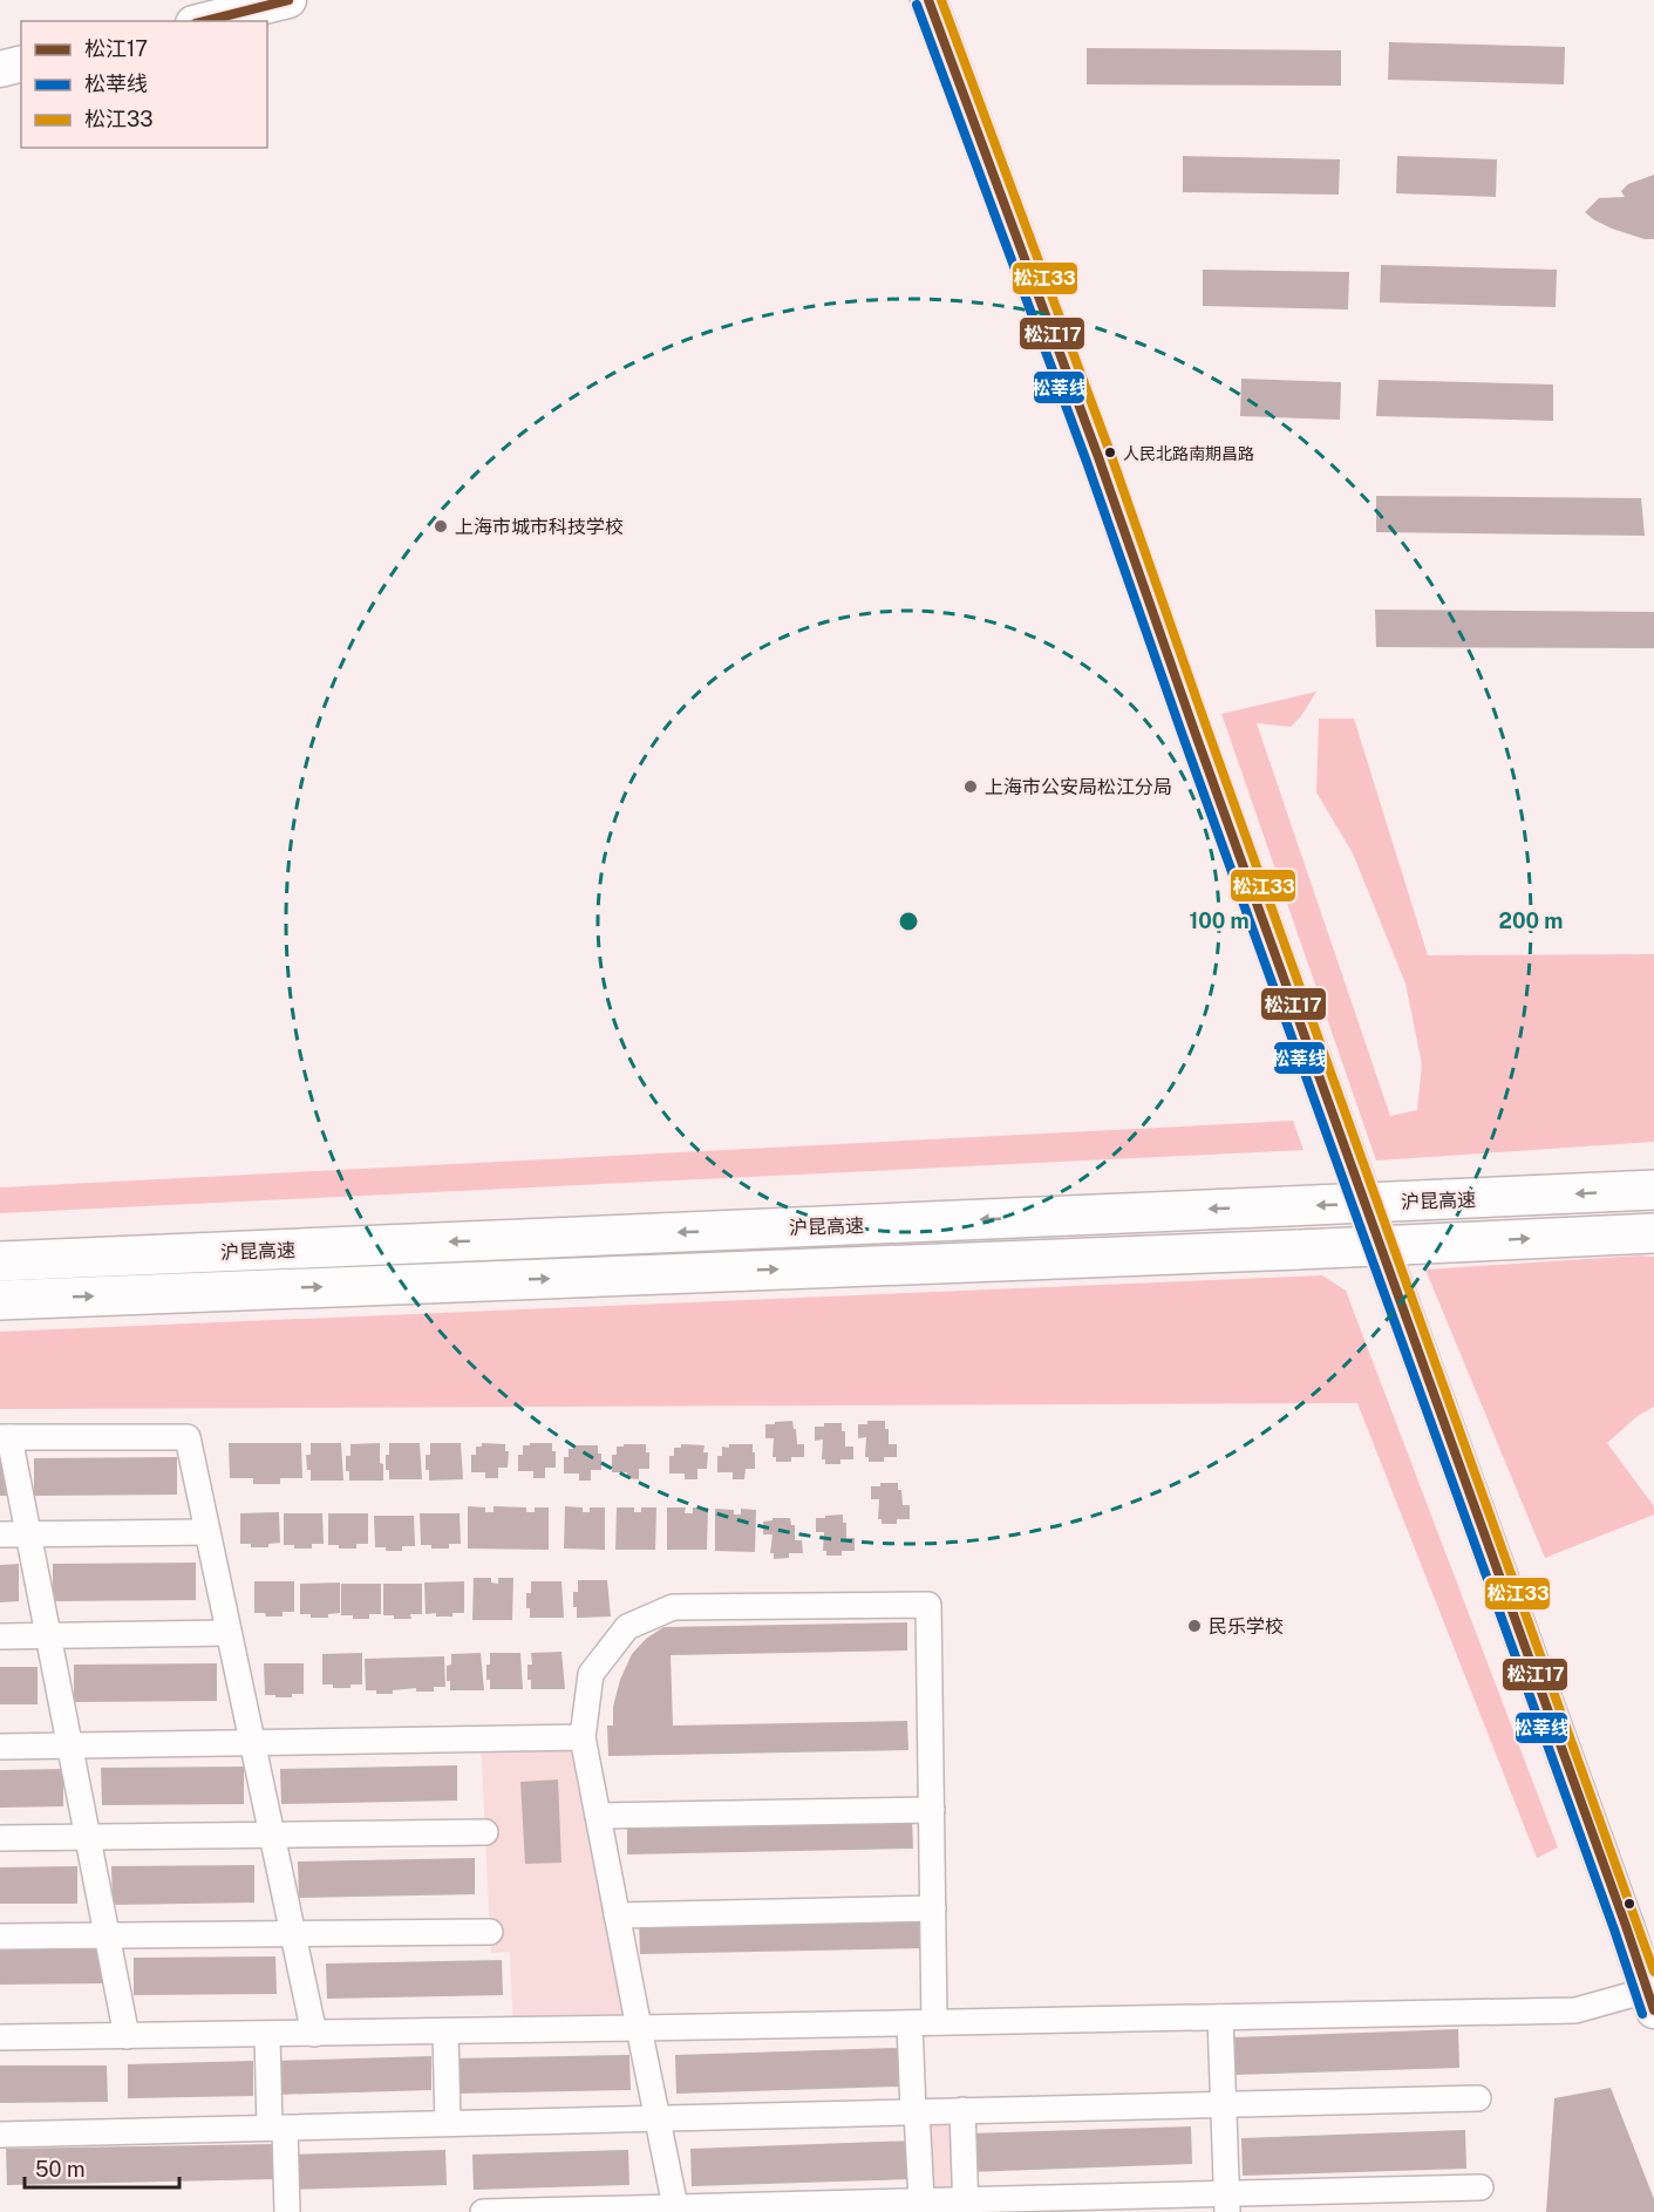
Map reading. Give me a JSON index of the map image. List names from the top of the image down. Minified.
{"streets":{"highway":["沪昆高速"]},"places":["人民北路南期昌路","上海市城市科技学校","上海市公安局松江分局","民乐学校"],"lines":["transit line 松江17","transit line 松江33","transit line 松莘线"],"legend":["松江17","松莘线","松江33"],"scale_bar":"50 m","rings":["100 m","200 m"]}
